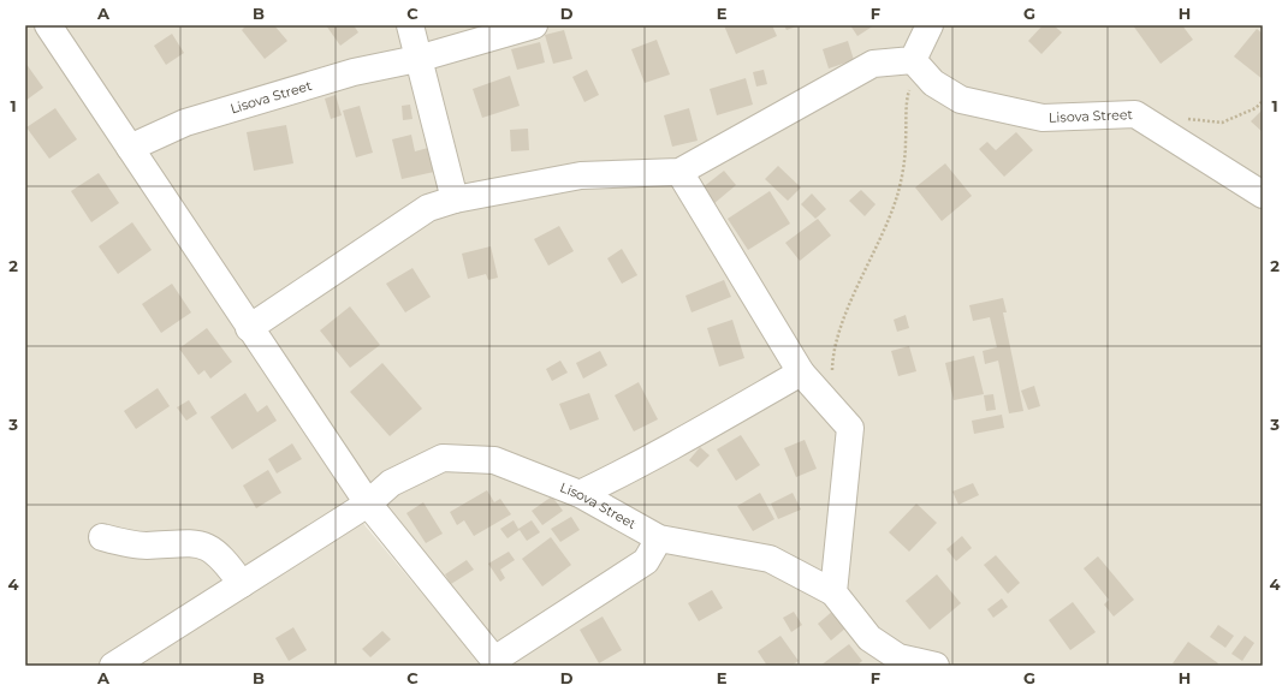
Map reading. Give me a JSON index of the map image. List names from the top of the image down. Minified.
{"streets":{"street":["Lisova Street"]},"grid":{"columns":["A","B","C","D","E","F","G","H"],"rows":["1","2","3","4"]}}
